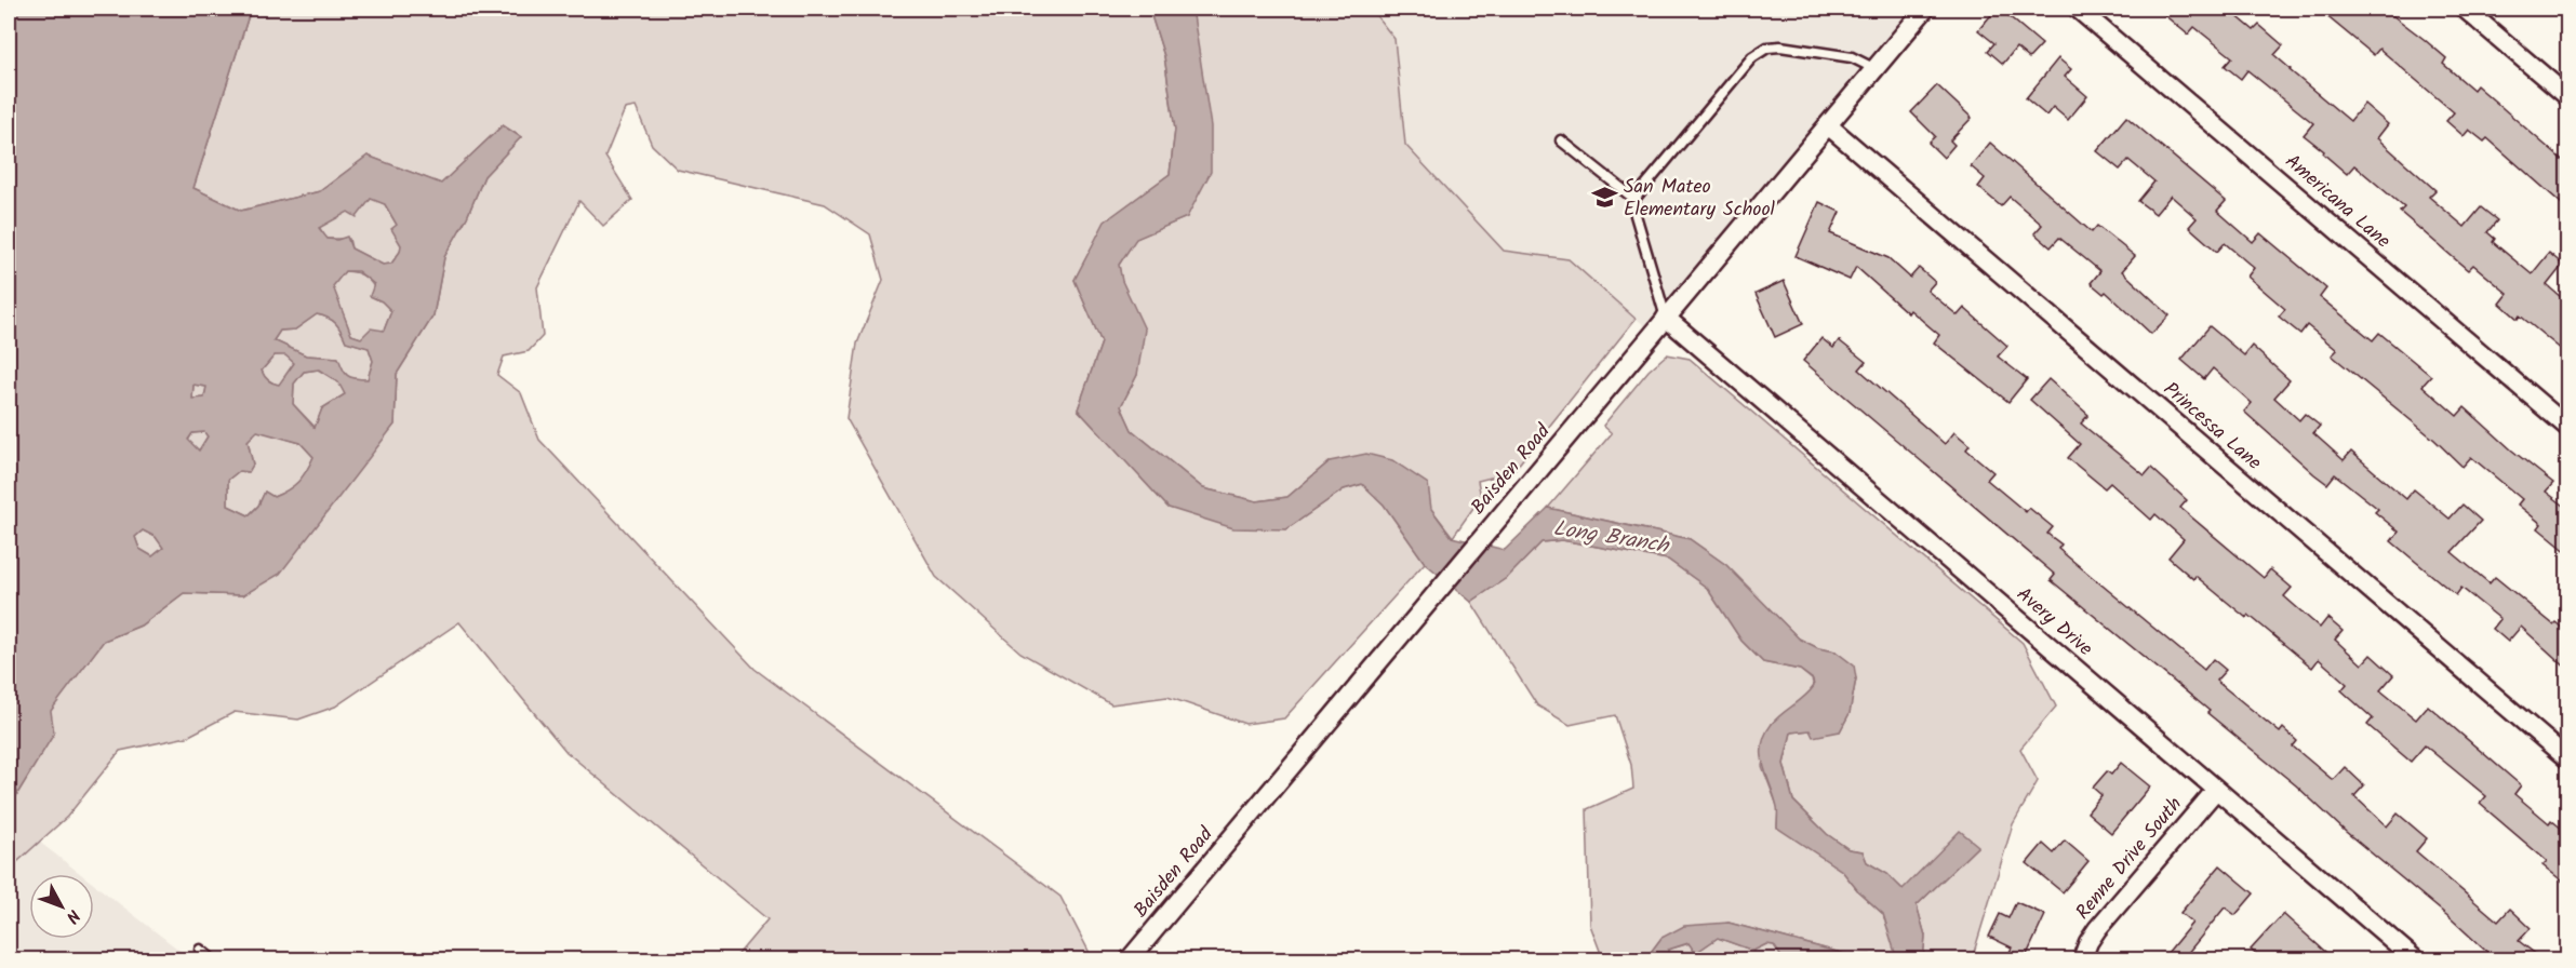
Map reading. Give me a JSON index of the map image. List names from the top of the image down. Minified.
{"streets":{"street":["Americana Lane","Princessa Lane","Baisden Road","Avery Drive","Renne Drive South"]},"crossings":[["Princessa Lane","Baisden Road"],["Baisden Road","Avery Drive"],["Avery Drive","Renne Drive South"]],"water":["Long Branch"],"places":{"school or university":["San Mateo Elementary School"]},"north":"bottom right"}
